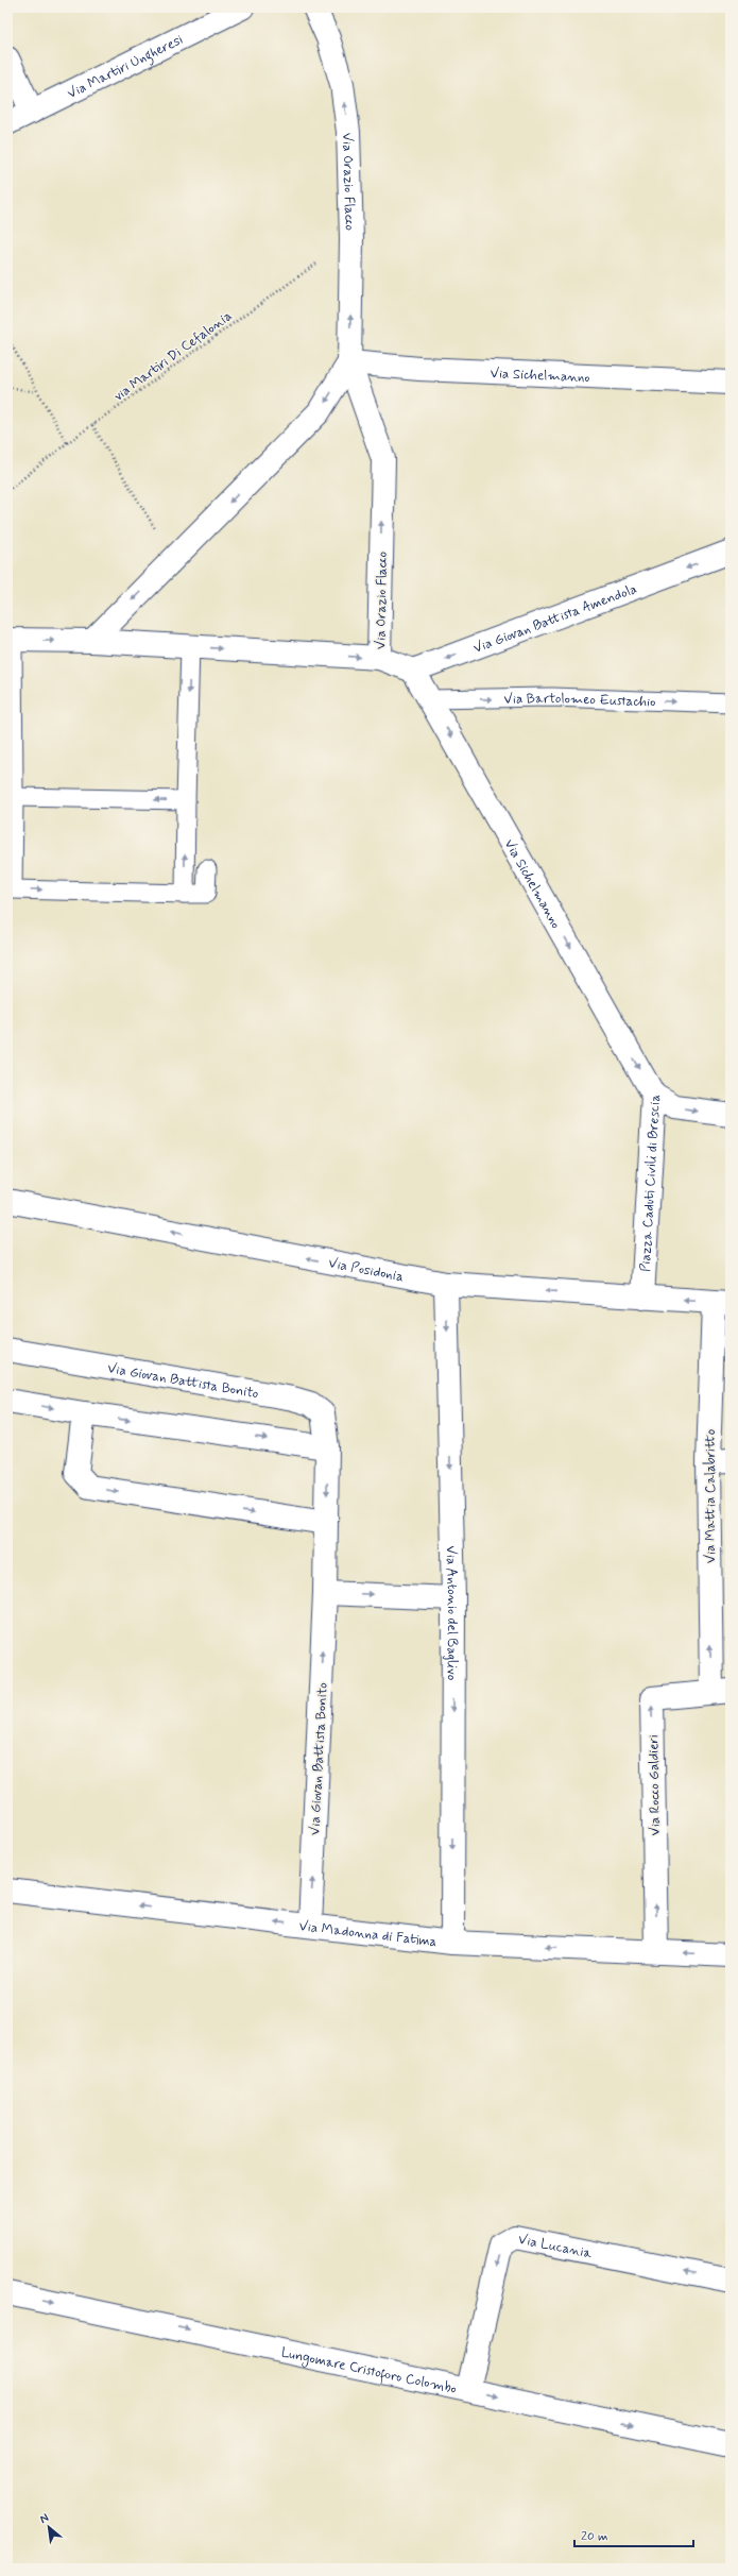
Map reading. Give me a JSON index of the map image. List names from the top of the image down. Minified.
{"streets":{"street":["Via Martiri Ungheresi","Via Orazio Flacco","Via Sichelmanno","Via Giovan Battista Amendola","Piazza Caduti Civili di Brescia","Via Posidonia","Via Giovan Battista Bonito","Via Mattia Calabritto","Via Antonio del Baglivo","Via Rocco Galdieri","Via Madonna di Fatima","Via Lucania","Lungomare Cristoforo Colombo"],"lane":["Via Bartolomeo Eustachio"],"path":["via Martiri Di Cefalonia"]},"crossings":[["Via Orazio Flacco","via Martiri Di Cefalonia"],["Via Orazio Flacco","Via Sichelmanno"],["Via Sichelmanno","Via Giovan Battista Amendola"],["Via Sichelmanno","Via Bartolomeo Eustachio"],["Via Sichelmanno","Piazza Caduti Civili di Brescia"],["Piazza Caduti Civili di Brescia","Via Posidonia"],["Via Posidonia","Via Mattia Calabritto"],["Via Posidonia","Via Antonio del Baglivo"],["Via Giovan Battista Bonito","Via Madonna di Fatima"],["Via Mattia Calabritto","Via Rocco Galdieri"],["Via Antonio del Baglivo","Via Madonna di Fatima"],["Via Rocco Galdieri","Via Madonna di Fatima"],["Via Lucania","Lungomare Cristoforo Colombo"]],"one_way":["Via Sichelmanno","Via Giovan Battista Amendola","Via Bartolomeo Eustachio","Via Mattia Calabritto","Via Antonio del Baglivo","Via Rocco Galdieri","Via Madonna di Fatima","Lungomare Cristoforo Colombo"],"scale_bar":"20 m","north":"top left"}
